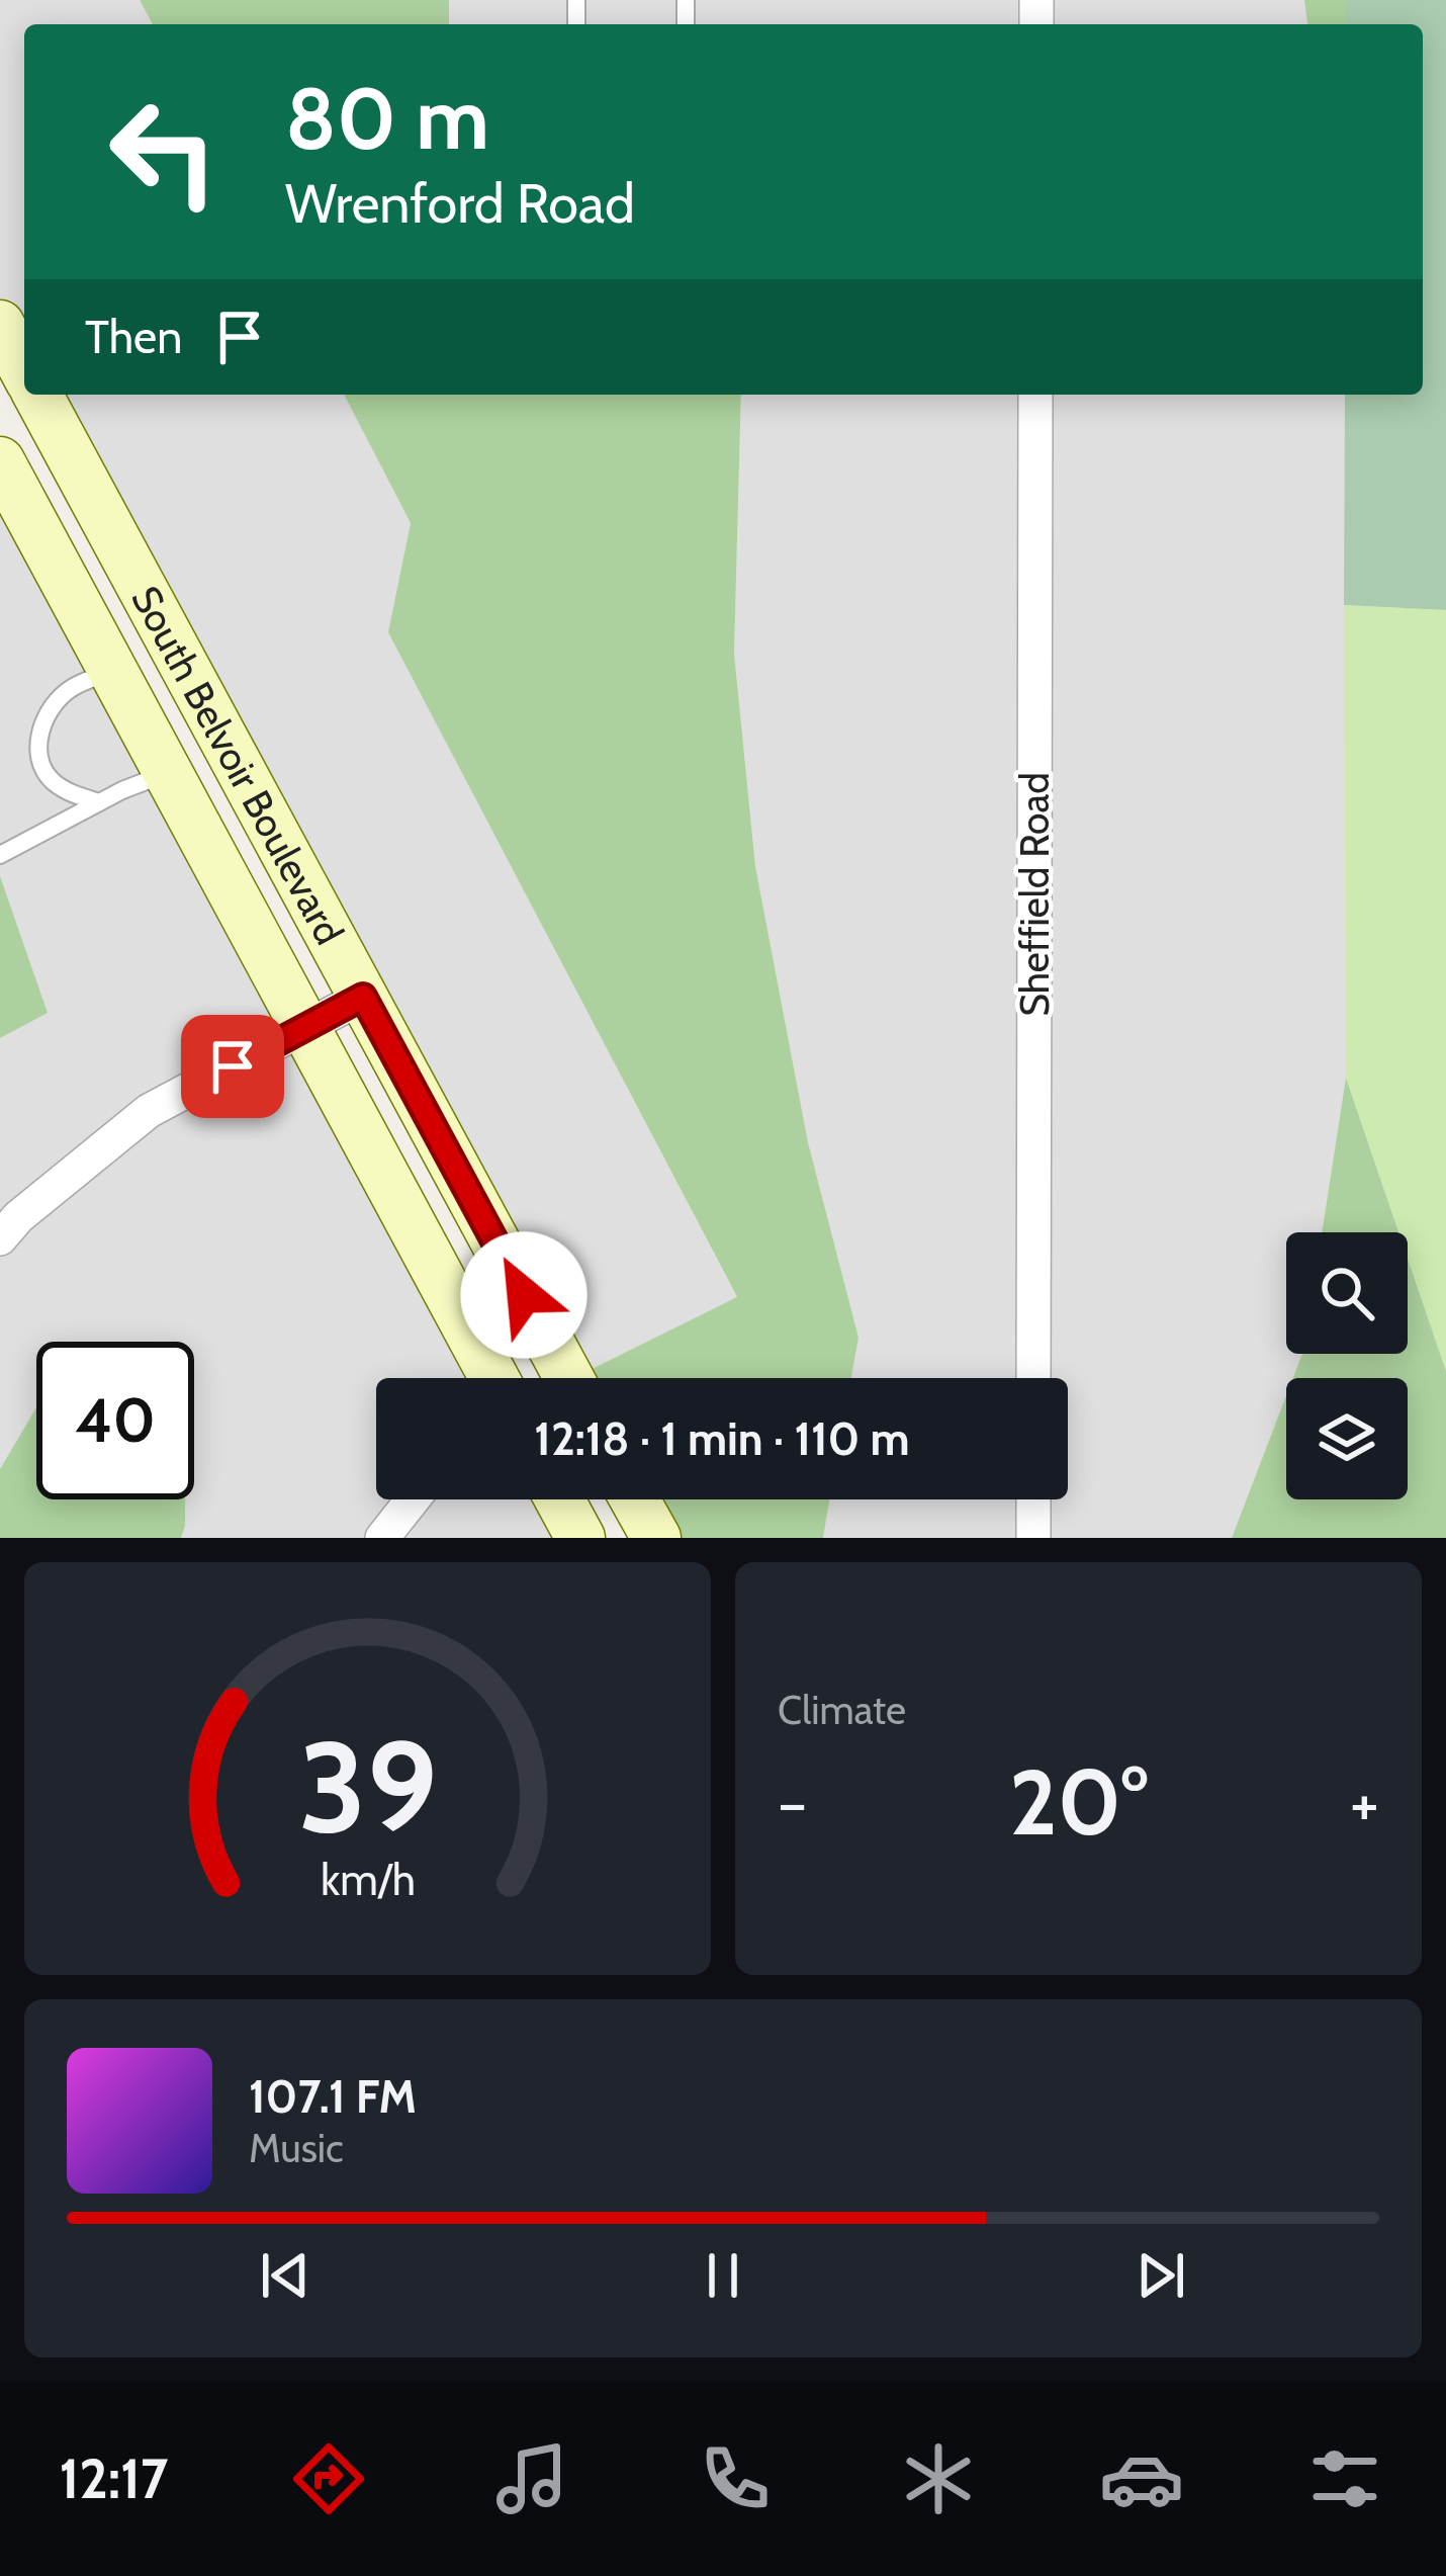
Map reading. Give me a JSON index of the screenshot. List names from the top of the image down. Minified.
{"streets":{"street":["South Belvoir Boulevard","Sheffield Road"]},"page":{"turn":["80 m","Wrenford Road"],"then":"Then","limit":"40","trip":"12:18 · 1 min · 110 m","tile":"Climate","heat":["−","20°","+"],"song":["107.1 FM","Music"],"tabs":"12:17","gauge":["39","km/h"]}}
